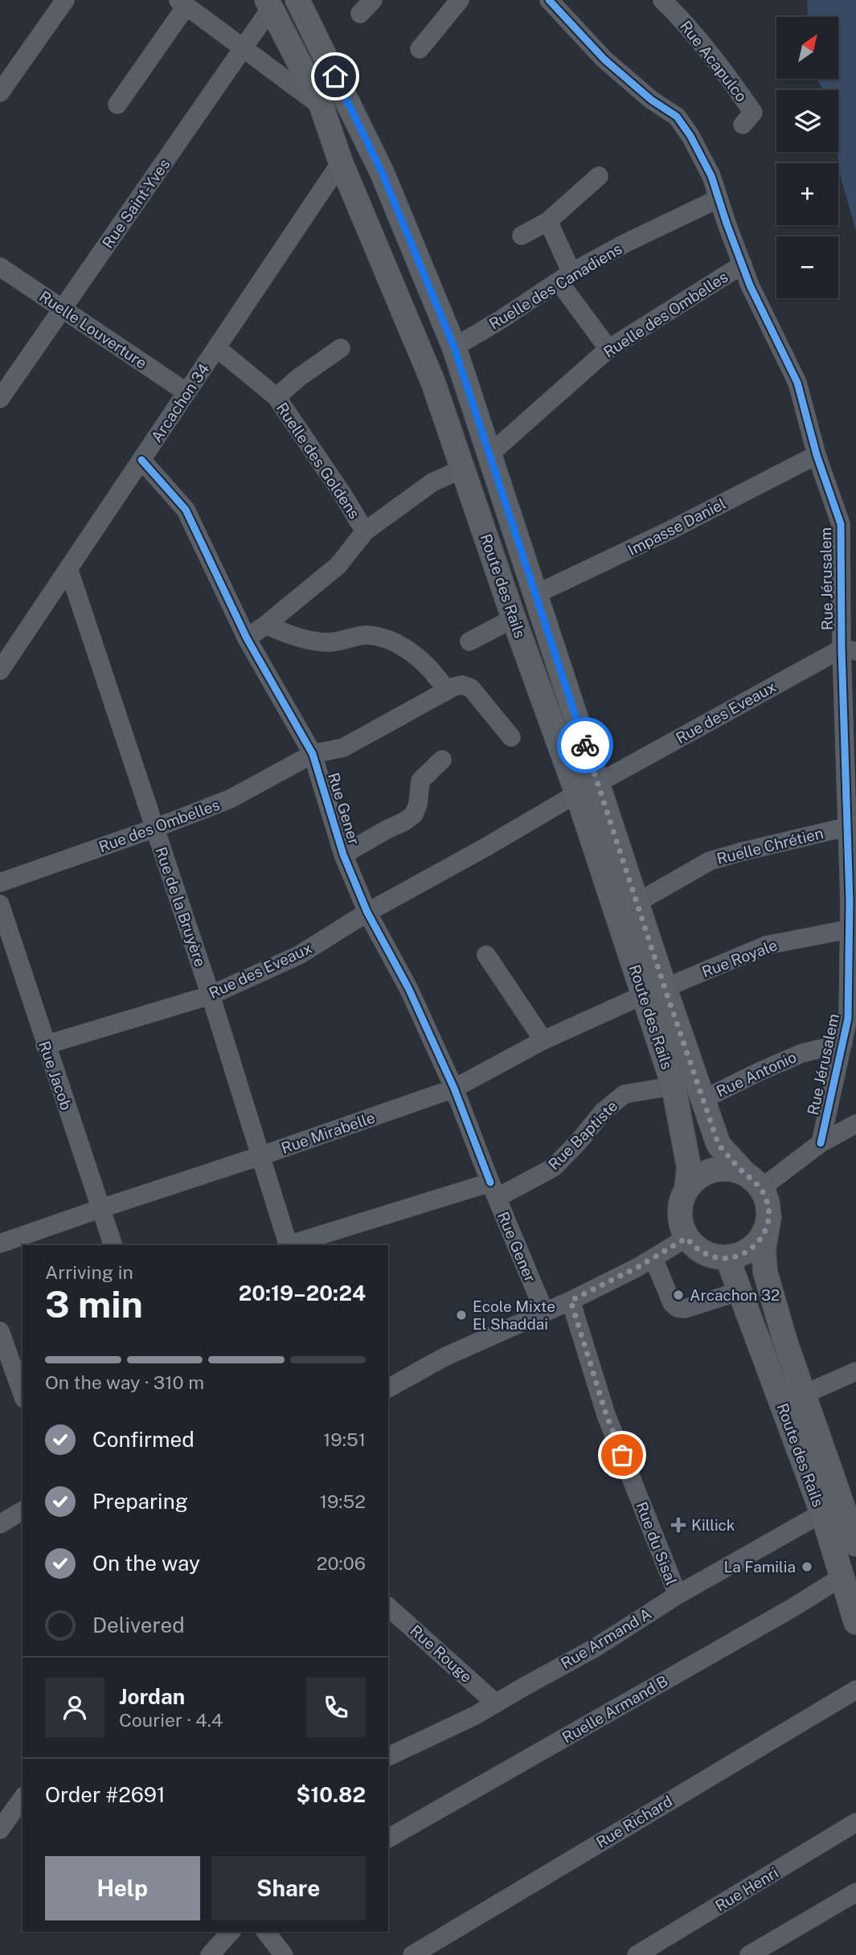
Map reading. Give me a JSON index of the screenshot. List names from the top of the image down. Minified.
{"streets":{"main road":["Route des Rails"],"street":["Rue Acapulco","Rue Saint-Yves","Ruelle des Canadiens","Ruelle des Ombelles","Ruelle Louverture","Arcachon 34","Ruelle des Goldens","Impasse Daniel","Rue Jérusalem","Rue des Eveaux","Rue Gener","Rue des Ombelles","Ruelle Chrétien","Rue de la Bruyère","Rue Royale","Rue Antonio","Rue Jacob","Rue Mirabelle","Rue Baptiste","Rue du Sisal","Rue Armand A","Rue Rouge","Ruelle Armand B","Rue Richard","Rue Henri"]},"crossings":[["Rue Saint-Yves","Ruelle Louverture"],["Rue Saint-Yves","Route des Rails"],["Ruelle des Canadiens","Rue Jérusalem"],["Ruelle des Canadiens","Route des Rails"],["Ruelle des Ombelles","Rue Jérusalem"],["Ruelle des Ombelles","Route des Rails"],["Ruelle Louverture","Arcachon 34"],["Arcachon 34","Ruelle des Goldens"],["Arcachon 34","Route des Rails"],["Arcachon 34","Rue Gener"],["Arcachon 34","Rue de la Bruyère"],["Impasse Daniel","Rue Jérusalem"],["Impasse Daniel","Route des Rails"],["Rue Jérusalem","Rue des Eveaux"],["Rue Jérusalem","Ruelle Chrétien"],["Rue Jérusalem","Rue Royale"],["Rue Jérusalem","Rue Antonio"],["Route des Rails","Rue des Eveaux"],["Route des Rails","Ruelle Chrétien"],["Route des Rails","Rue Royale"],["Route des Rails","Rue Antonio"],["Route des Rails","Rue Mirabelle"],["Route des Rails","Rue Baptiste"],["Route des Rails","Rue Armand A"],["Route des Rails","Ruelle Armand B"],["Rue des Eveaux","Rue Gener"],["Rue des Eveaux","Rue de la Bruyère"],["Rue des Eveaux","Rue Jacob"],["Rue Gener","Rue des Ombelles"],["Rue Gener","Rue Mirabelle"],["Rue Gener","Rue Baptiste"],["Rue des Ombelles","Rue de la Bruyère"],["Rue de la Bruyère","Rue Mirabelle"],["Rue Royale","Rue Mirabelle"],["Rue Jacob","Rue Mirabelle"],["Rue du Sisal","Rue Armand A"],["Rue Armand A","Rue Rouge"]],"places":{"other":["Arcachon 32","Ecole Mixte El Shaddai","La Familia"],"health":["Killick"]},"north":"top right","page":{"map_buttons":["+","−"],"heading":["3 min","Arriving in","20:19–20:24"],"panel":["Jordan","Courier · 4.4","Order #2691","$10.82"],"bar":"On the way · 310 m","list":[["Confirmed","19:51"],["Preparing","19:52"],["On the way","20:06"],"Delivered"],"buttons":["Help","Share"]}}
